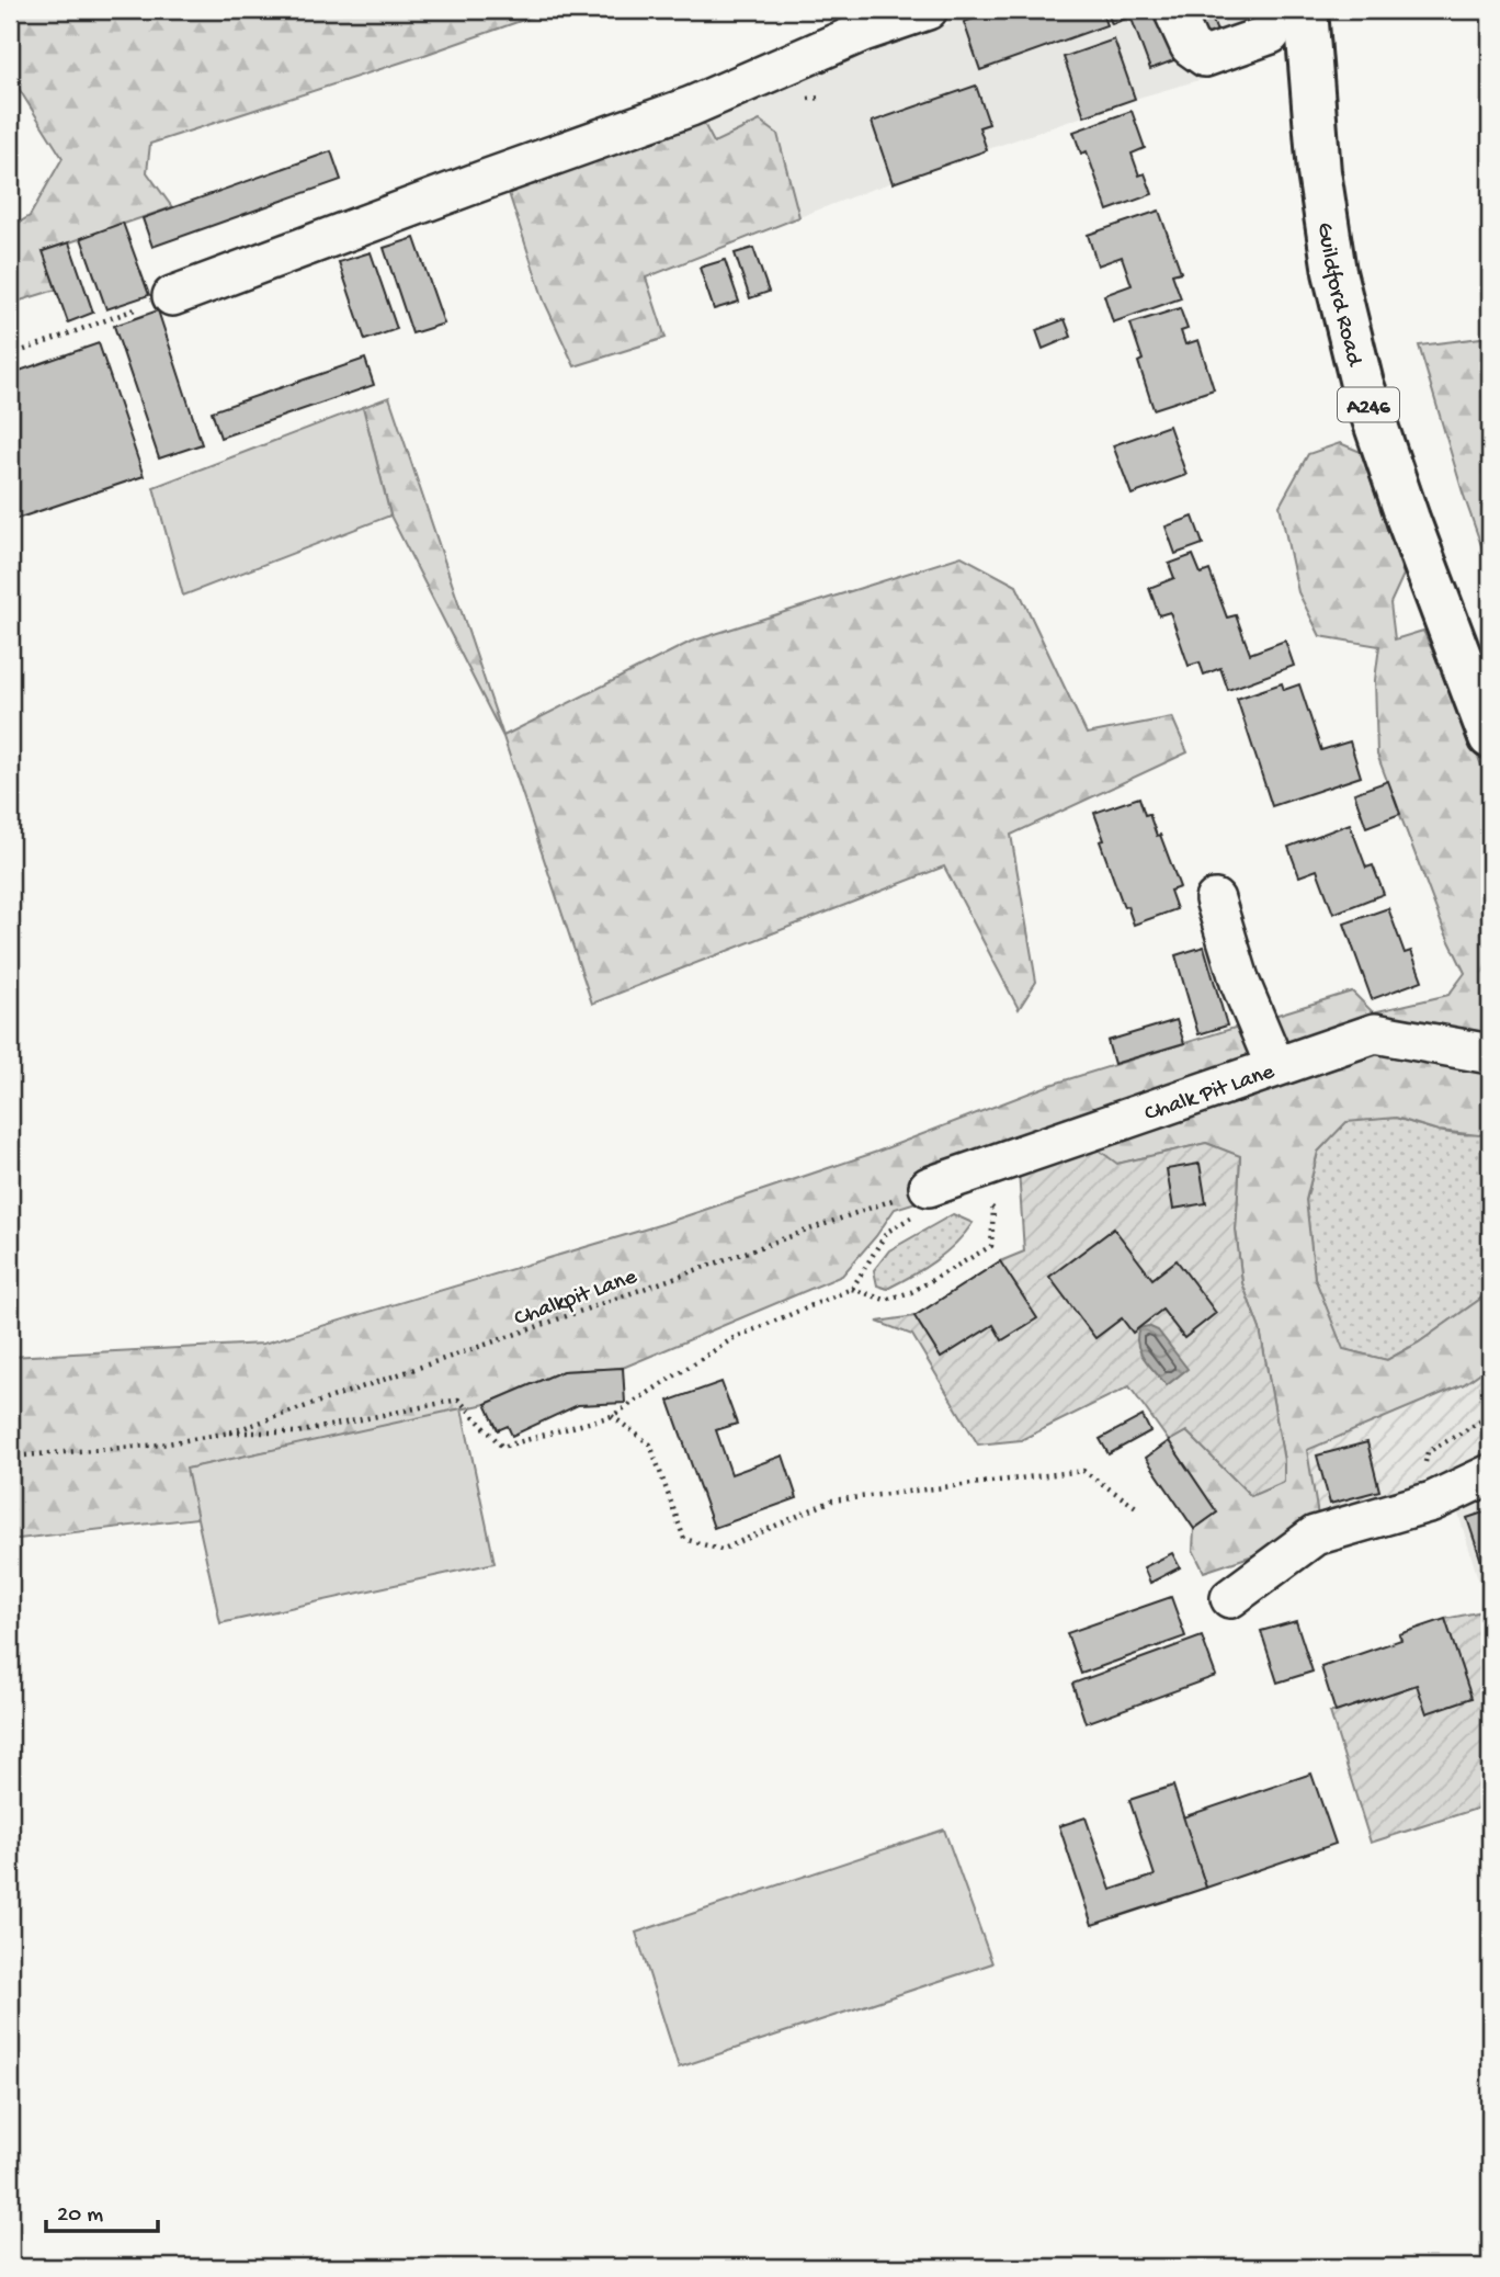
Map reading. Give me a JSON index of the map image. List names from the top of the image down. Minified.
{"streets":{"main road":["Guildford Road","A246"],"lane":["Chalk Pit Lane"],"path":["Chalkpit Lane"]},"crossings":[["Chalk Pit Lane","Chalkpit Lane"]],"scale_bar":"20 m"}
